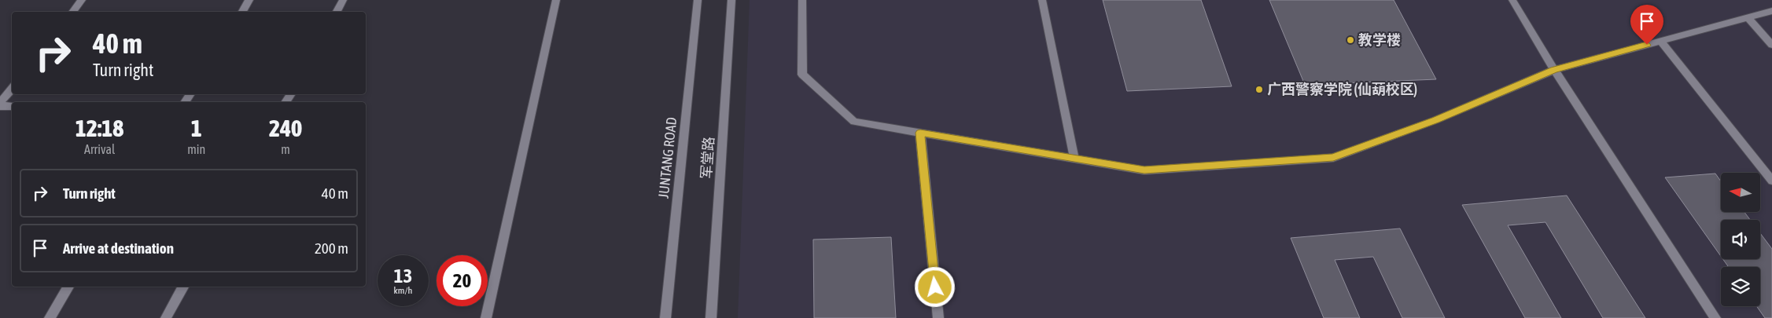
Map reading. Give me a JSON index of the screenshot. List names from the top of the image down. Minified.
{"streets":{"street":["JUNTANG ROAD","军堂路"]},"places":["教学楼","广西警察学院 (仙葫校区)"],"north":"left","page":{"turn":["40 m","Turn right"],"eta":["12:18","Arrival","1","min","240","m"],"list":[{"name":"Turn right","value":"40 m"},{"name":"Arrive at destination","value":"200 m"}],"speed":"13 km/h","limit":"20"}}
